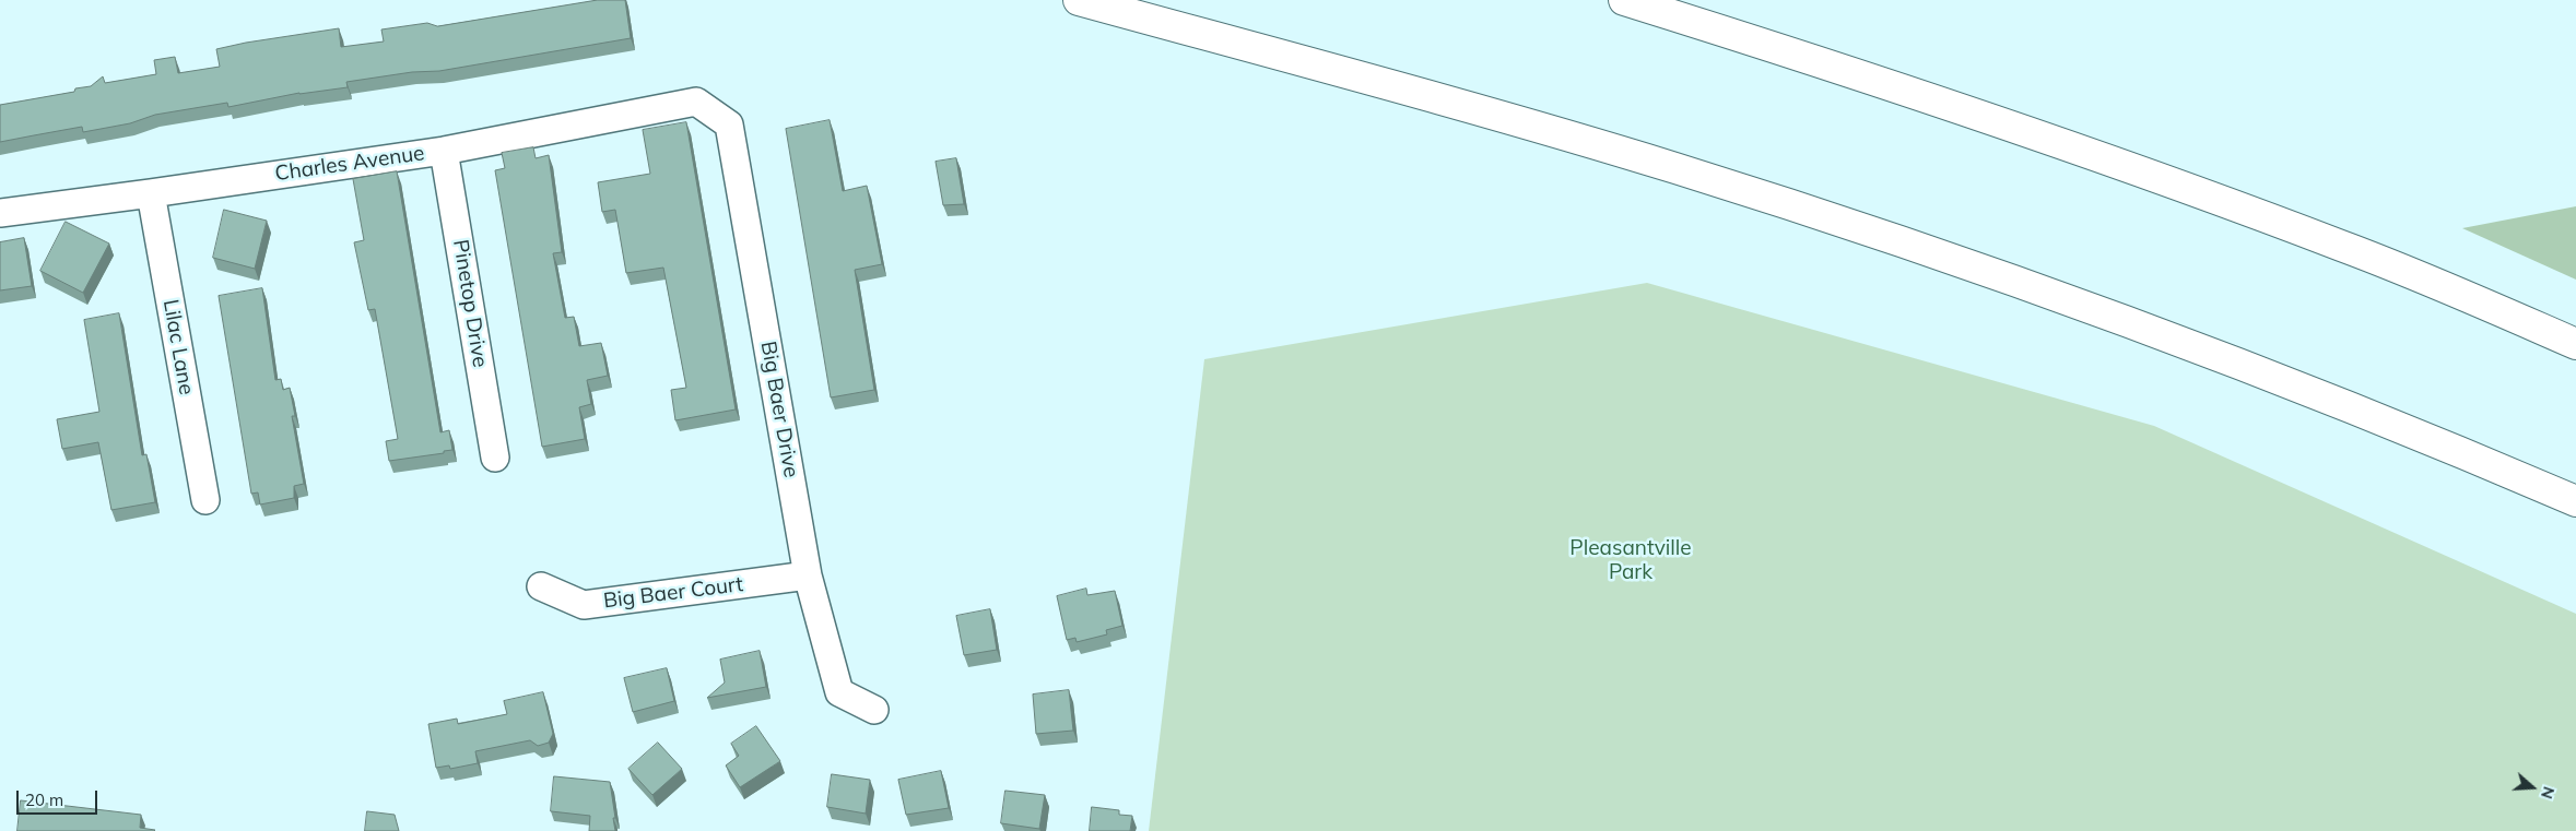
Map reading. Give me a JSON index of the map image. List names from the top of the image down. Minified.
{"streets":{"street":["Charles Avenue","Pinetop Drive","Lilac Lane","Big Baer Drive","Big Baer Court"]},"crossings":[["Charles Avenue","Pinetop Drive"],["Charles Avenue","Lilac Lane"],["Charles Avenue","Big Baer Drive"],["Big Baer Drive","Big Baer Court"]],"parks":["Pleasantville Park"],"scale_bar":"20 m","north":"right"}
